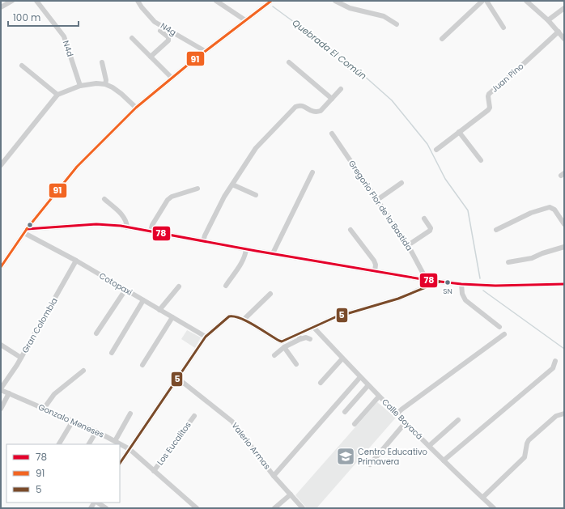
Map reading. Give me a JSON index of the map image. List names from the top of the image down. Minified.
{"streets":{"street":["N4g","N4d","Juan Pino","Gregorio Flor de la Bastida","Cotopaxi","Gran Colombia","Calle Boyacá","Gonzalo Meneses","Los Eucalitos","Valerio Armas"]},"crossings":[["Cotopaxi","Gran Colombia"],["Gran Colombia","Gonzalo Meneses"],["Gonzalo Meneses","Los Eucalitos"]],"water":["Quebrada El Común"],"places":{"other":["SN"],"school or university":["Centro Educativo Primavera"]},"lines":["transit line 91","transit line 78","transit line 5"],"legend":["78","91","5"],"scale_bar":"100 m"}
